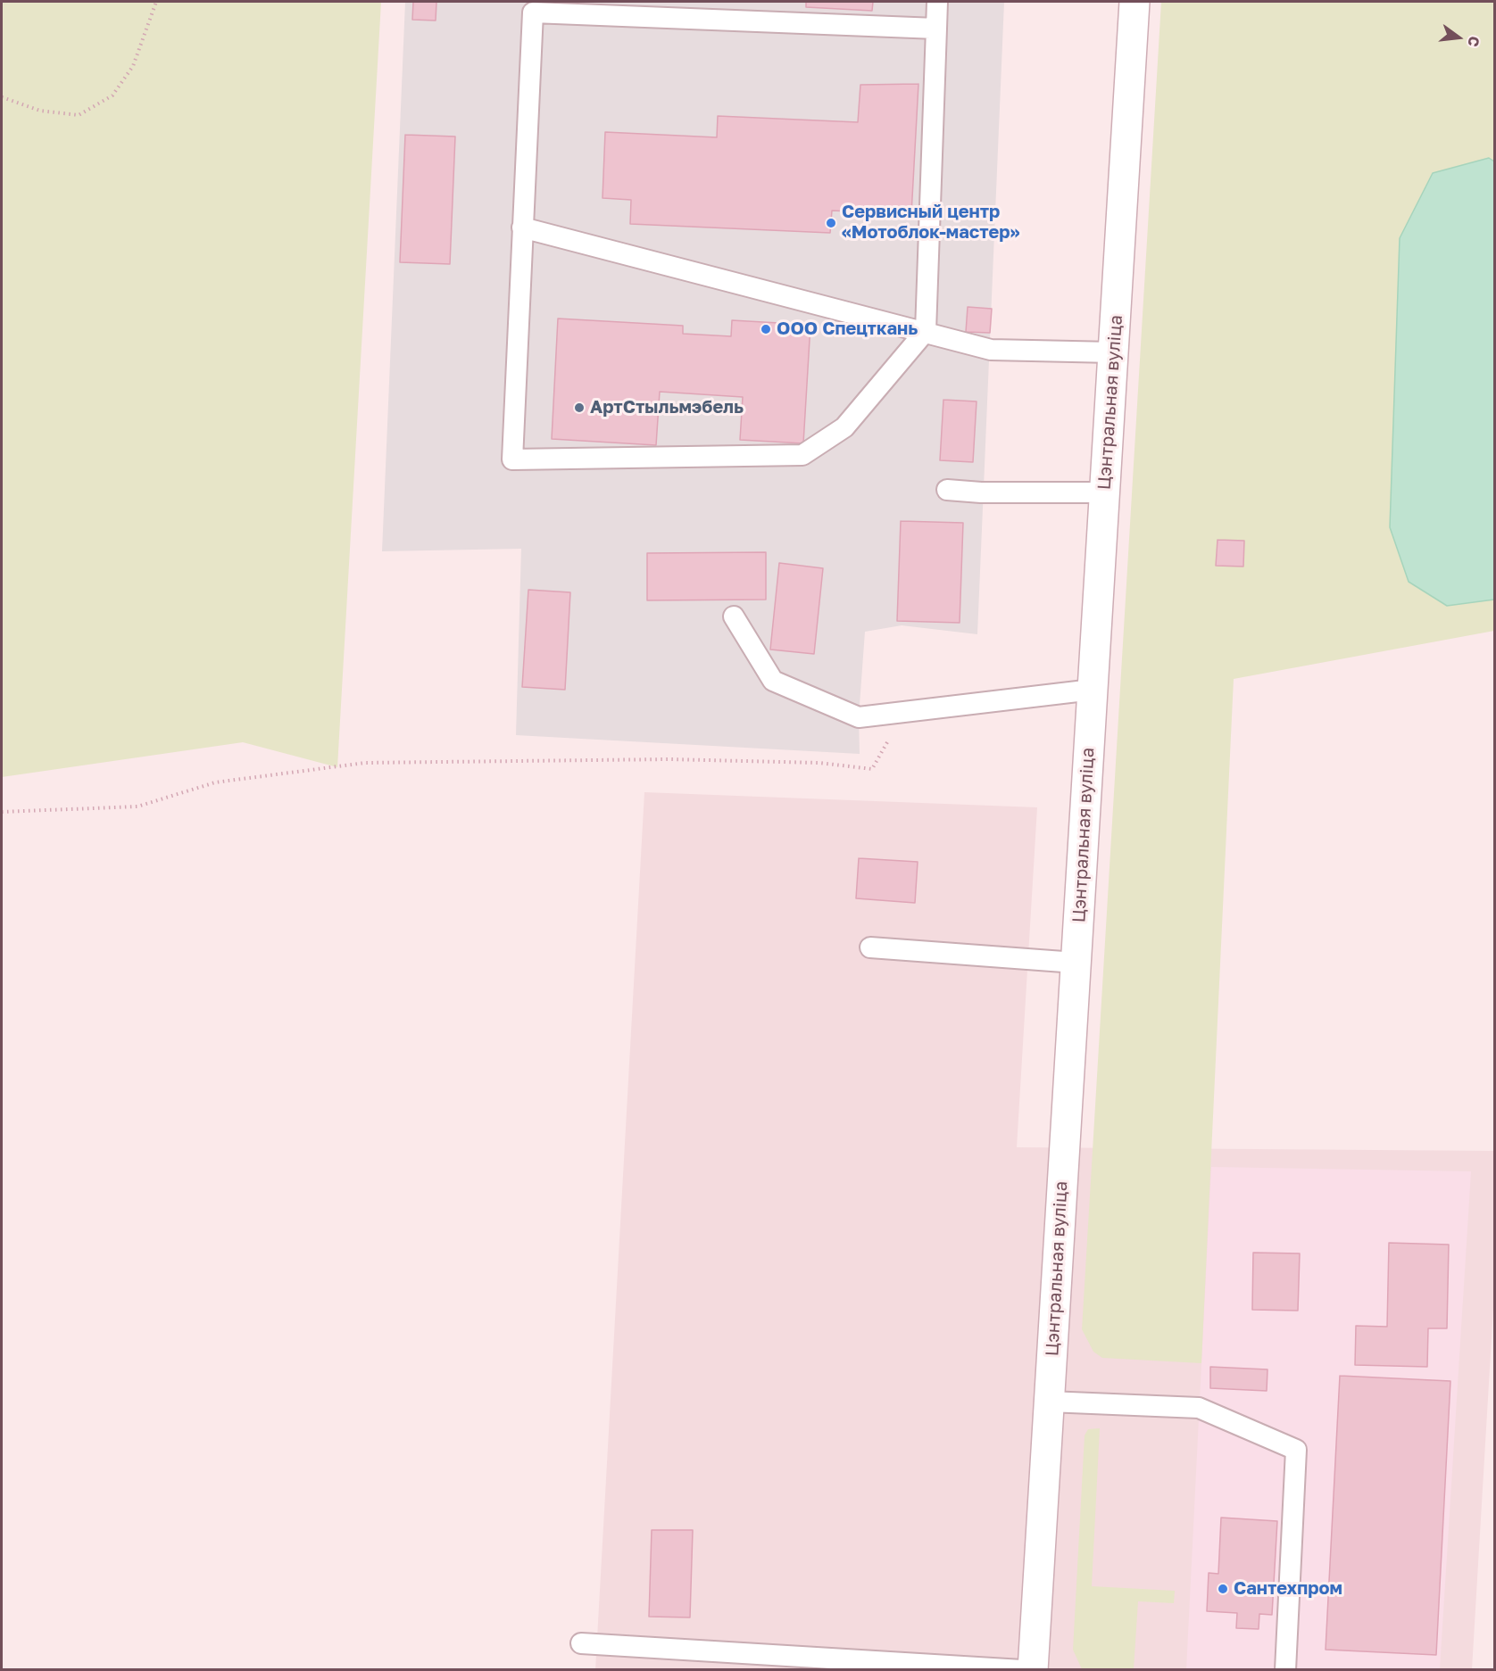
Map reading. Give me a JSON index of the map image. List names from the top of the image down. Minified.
{"streets":{"main road":["Цэнтральная вуліца"]},"places":["Сервисный центр «Мотоблок-мастер»","ООО Спецткань","АртСтыльмэбель","Сантехпром"],"north":"right"}
